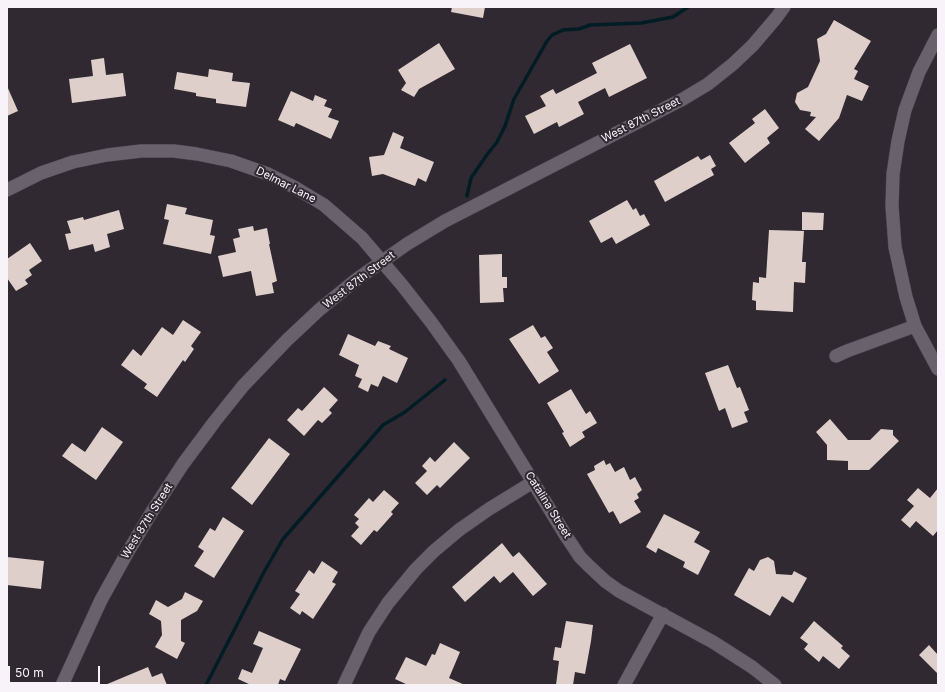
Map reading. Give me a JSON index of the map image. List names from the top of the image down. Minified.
{"streets":{"street":["West 87th Street","Delmar Lane","Catalina Street"]},"crossings":[["West 87th Street","Delmar Lane"],["West 87th Street","Catalina Street"],["Delmar Lane","Catalina Street"]],"scale_bar":"50 m"}
